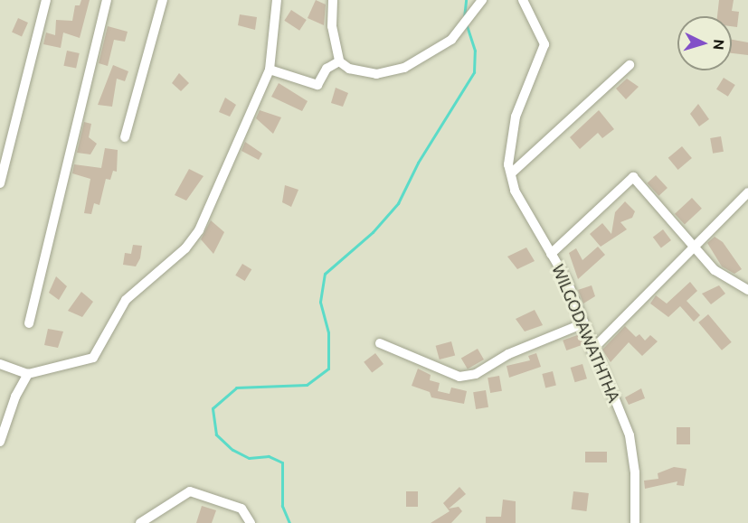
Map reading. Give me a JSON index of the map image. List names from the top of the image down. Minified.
{"streets":{"street":["WILGODAWATHTHA"]},"north":"right"}
